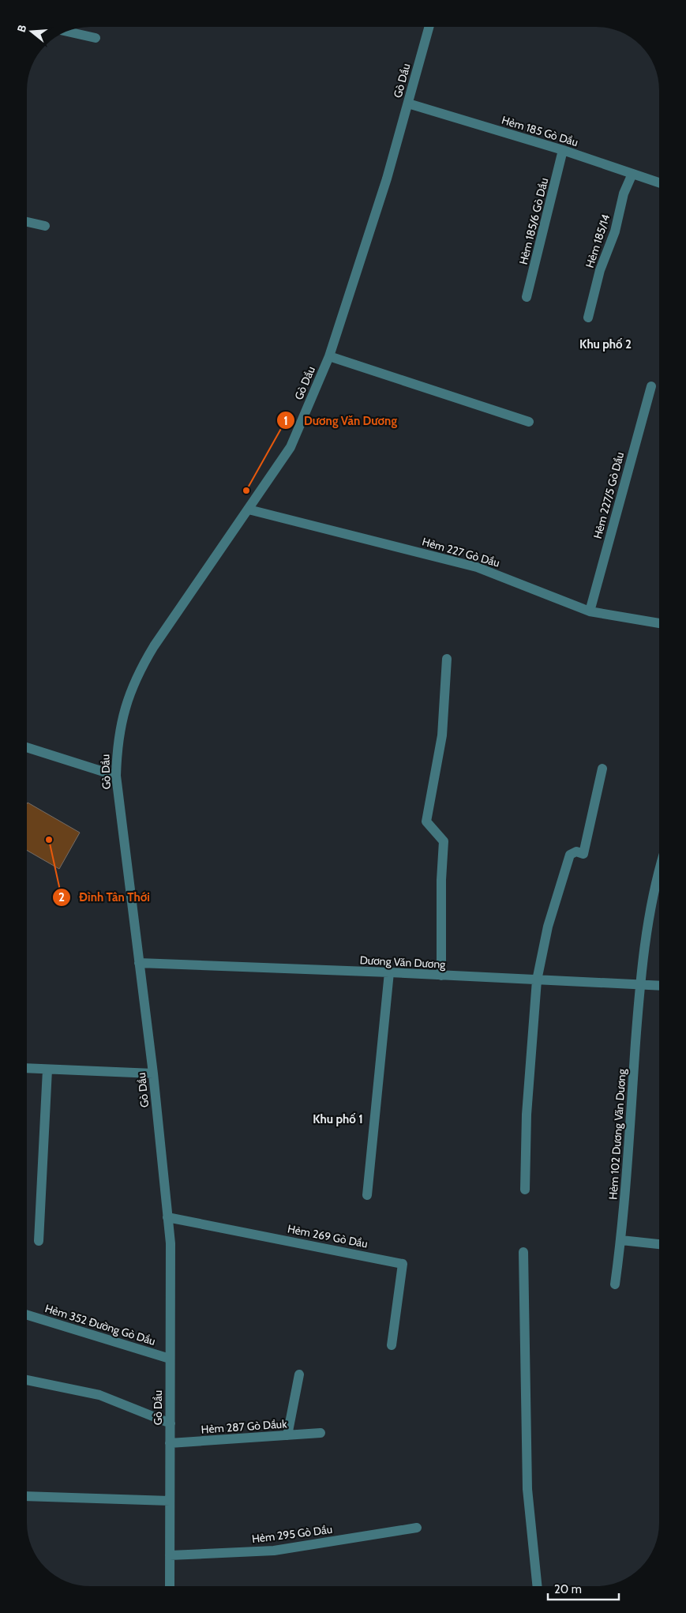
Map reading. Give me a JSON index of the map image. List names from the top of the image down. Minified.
{"streets":{"street":["Gò Dầu","Hẻm 185 Gò Dầu","Hẻm 185/6 Gò Dầu","Hẻm 185/14","Hẻm 227/5 Gò Dầu","Hẻm 227 Gò Dầu","Dương Văn Dương","Hẻm 102 Dương Văn Dương","Hẻm 269 Gò Dầu","Hẻm 352 Đường Gò Dầu","Hẻm 287 Gò Dầuk","Hẻm 295 Gò Dầu"]},"crossings":[["Gò Dầu","Hẻm 185 Gò Dầu"],["Gò Dầu","Hẻm 227 Gò Dầu"],["Gò Dầu","Dương Văn Dương"],["Gò Dầu","Hẻm 269 Gò Dầu"],["Gò Dầu","Hẻm 352 Đường Gò Dầu"],["Gò Dầu","Hẻm 287 Gò Dầuk"],["Gò Dầu","Hẻm 295 Gò Dầu"],["Hẻm 185 Gò Dầu","Hẻm 185/6 Gò Dầu"],["Hẻm 185 Gò Dầu","Hẻm 185/14"],["Hẻm 227/5 Gò Dầu","Hẻm 227 Gò Dầu"],["Dương Văn Dương","Hẻm 102 Dương Văn Dương"]],"districts":["Khu phố 2","Khu phố 1"],"places":["Dương Văn Dương","Đình Tân Thới"],"scale_bar":"20 m","north":"left"}
